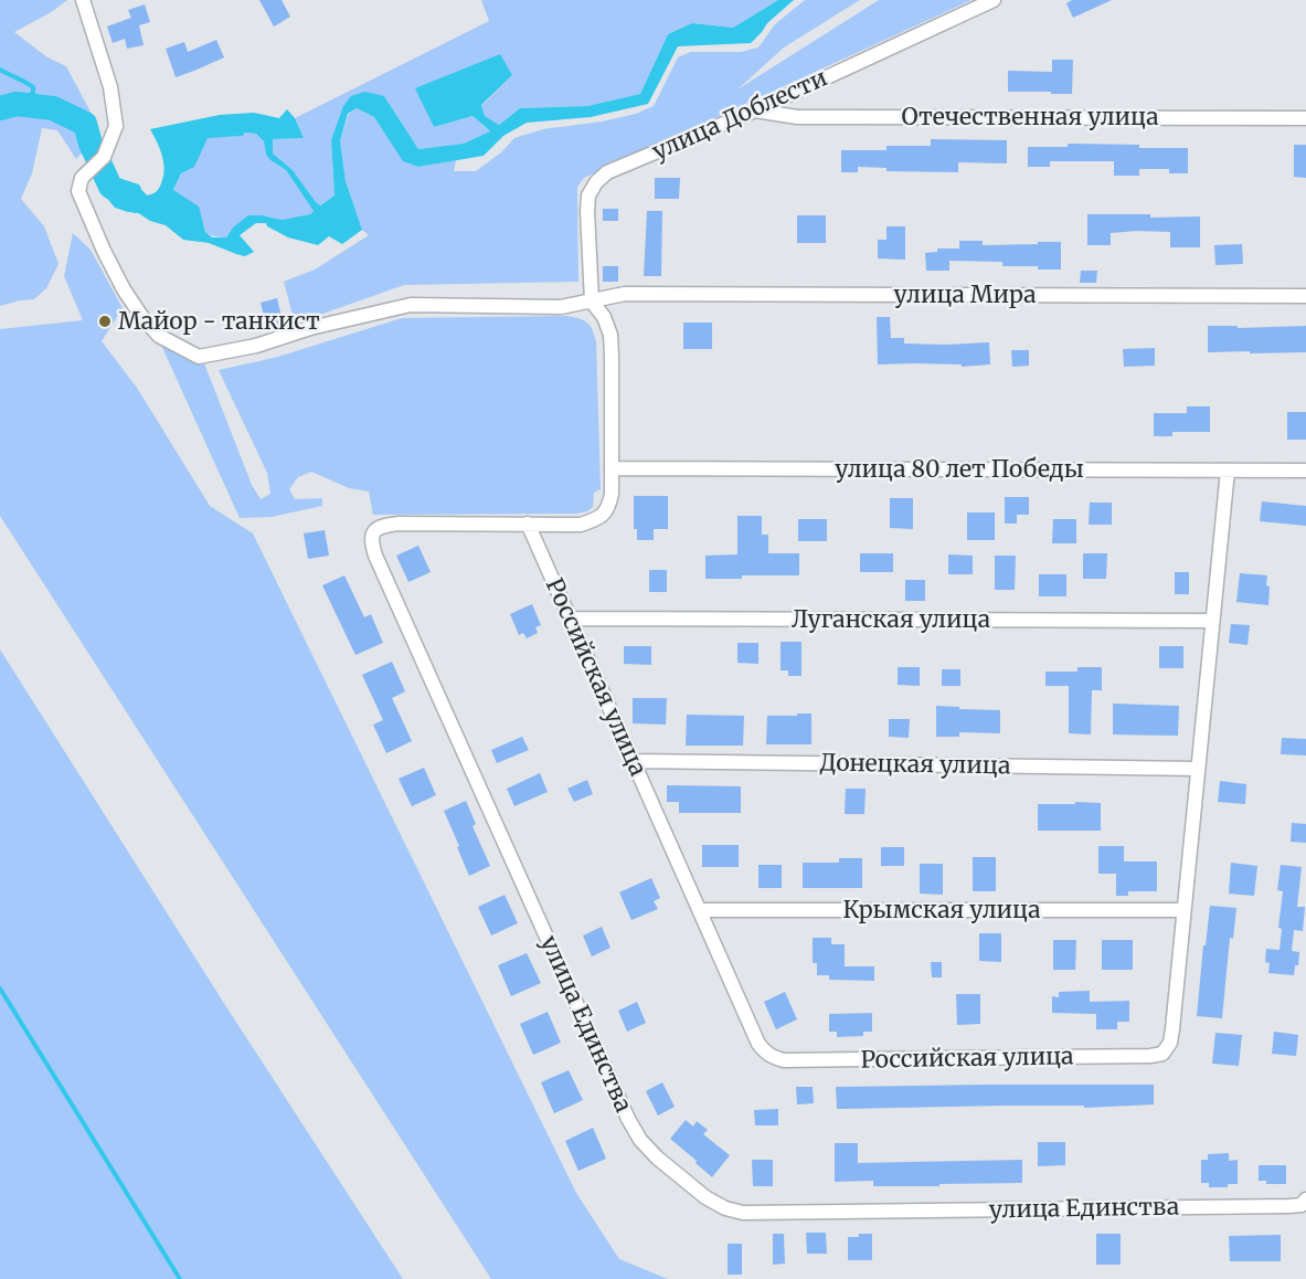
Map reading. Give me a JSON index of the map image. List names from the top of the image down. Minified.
{"streets":{"street":["улица Доблести","Отечественная улица","улица Мира","улица 80 лет Победы","Луганская улица","Российская улица","Донецкая улица","Крымская улица","улица Единства"]},"crossings":[["улица Доблести","Отечественная улица"],["улица Доблести","улица Мира"],["улица 80 лет Победы","Российская улица"],["улица 80 лет Победы","улица Единства"],["Луганская улица","Российская улица"],["Российская улица","Донецкая улица"],["Российская улица","Крымская улица"],["Российская улица","улица Единства"]],"places":["Майор - танкист"]}
